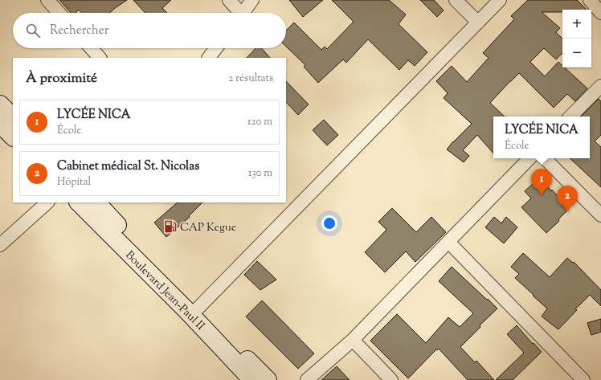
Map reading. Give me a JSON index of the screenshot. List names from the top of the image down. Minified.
{"streets":{"main road":["Boulevard Jean-Paul II"]},"places":{"fuel station":["CAP Kegue"]},"page":{"map_buttons":["+","−"],"search":"Rechercher","heading":["À proximité","2 résultats"],"list":[{"mark":"1","name":"LYCÉE NICA","note":"École","value":"120 m"},{"mark":"2","name":"Cabinet médical St. Nicolas","note":"Hôpital","value":"130 m"}],"popup":["LYCÉE NICA","École"],"pins":["1","2"]}}
